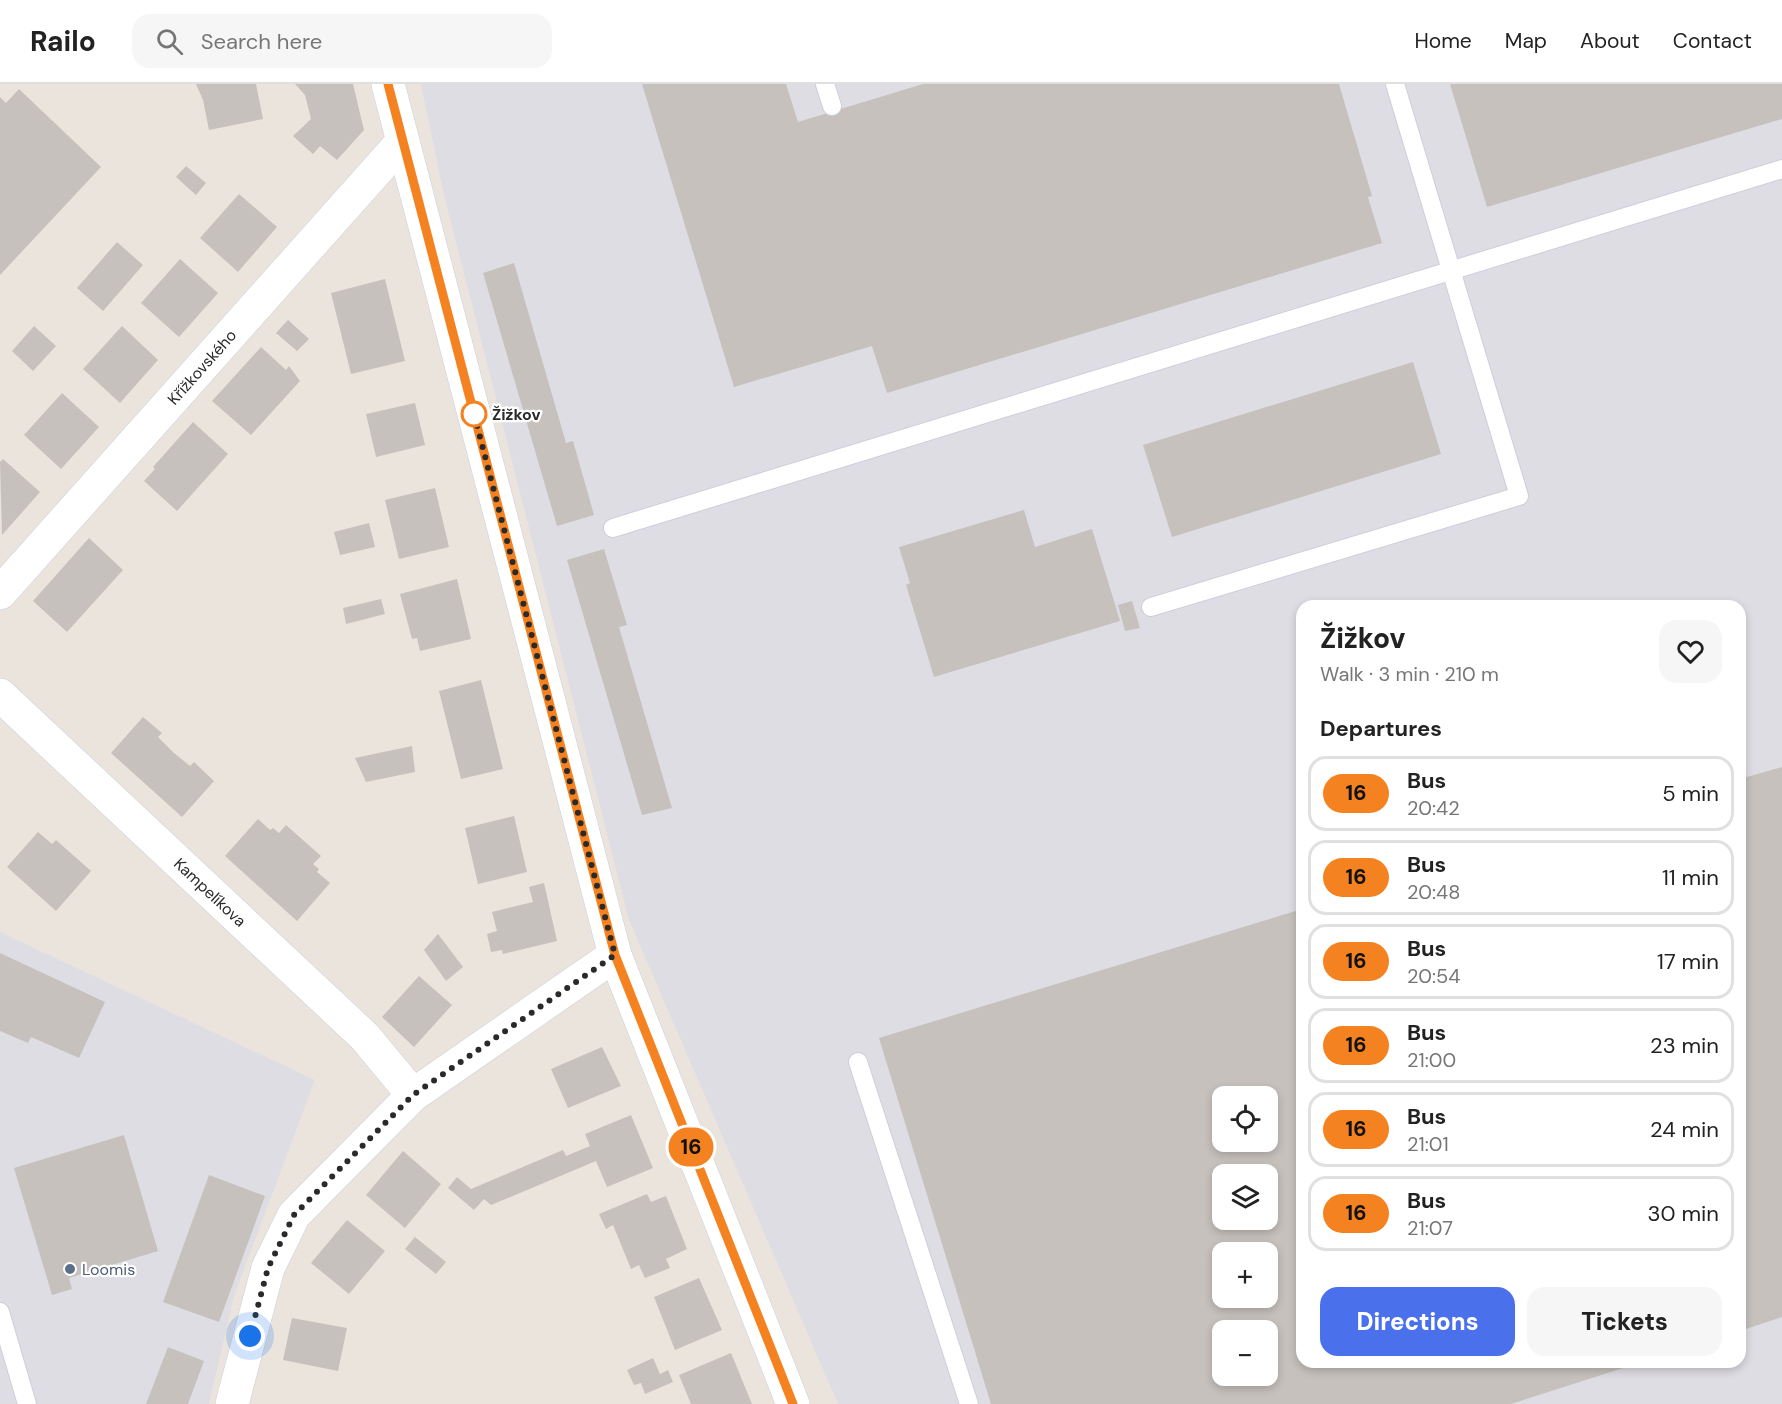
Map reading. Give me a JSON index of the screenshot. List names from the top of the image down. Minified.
{"streets":{"street":["Křížkovského","Kampelíkova"]},"places":["Žižkov","Loomis"],"lines":["bus line 16"],"page":{"header":"Railo","search":"Search here","nav":["Home","Map","About","Contact"],"on_map":"16","heading":[["Žižkov","Walk · 3 min · 210 m"],"Departures"],"list":[{"mark":"16","name":"Bus","note":"20:42","value":"5 min"},{"mark":"16","name":"Bus","note":"20:48","value":"11 min"},{"mark":"16","name":"Bus","note":"20:54","value":"17 min"},{"mark":"16","name":"Bus","note":"21:00","value":"23 min"},{"mark":"16","name":"Bus","note":"21:01","value":"24 min"},{"mark":"16","name":"Bus","note":"21:07","value":"30 min"}],"map_buttons":["+","−"],"buttons":["Directions","Tickets"]}}
